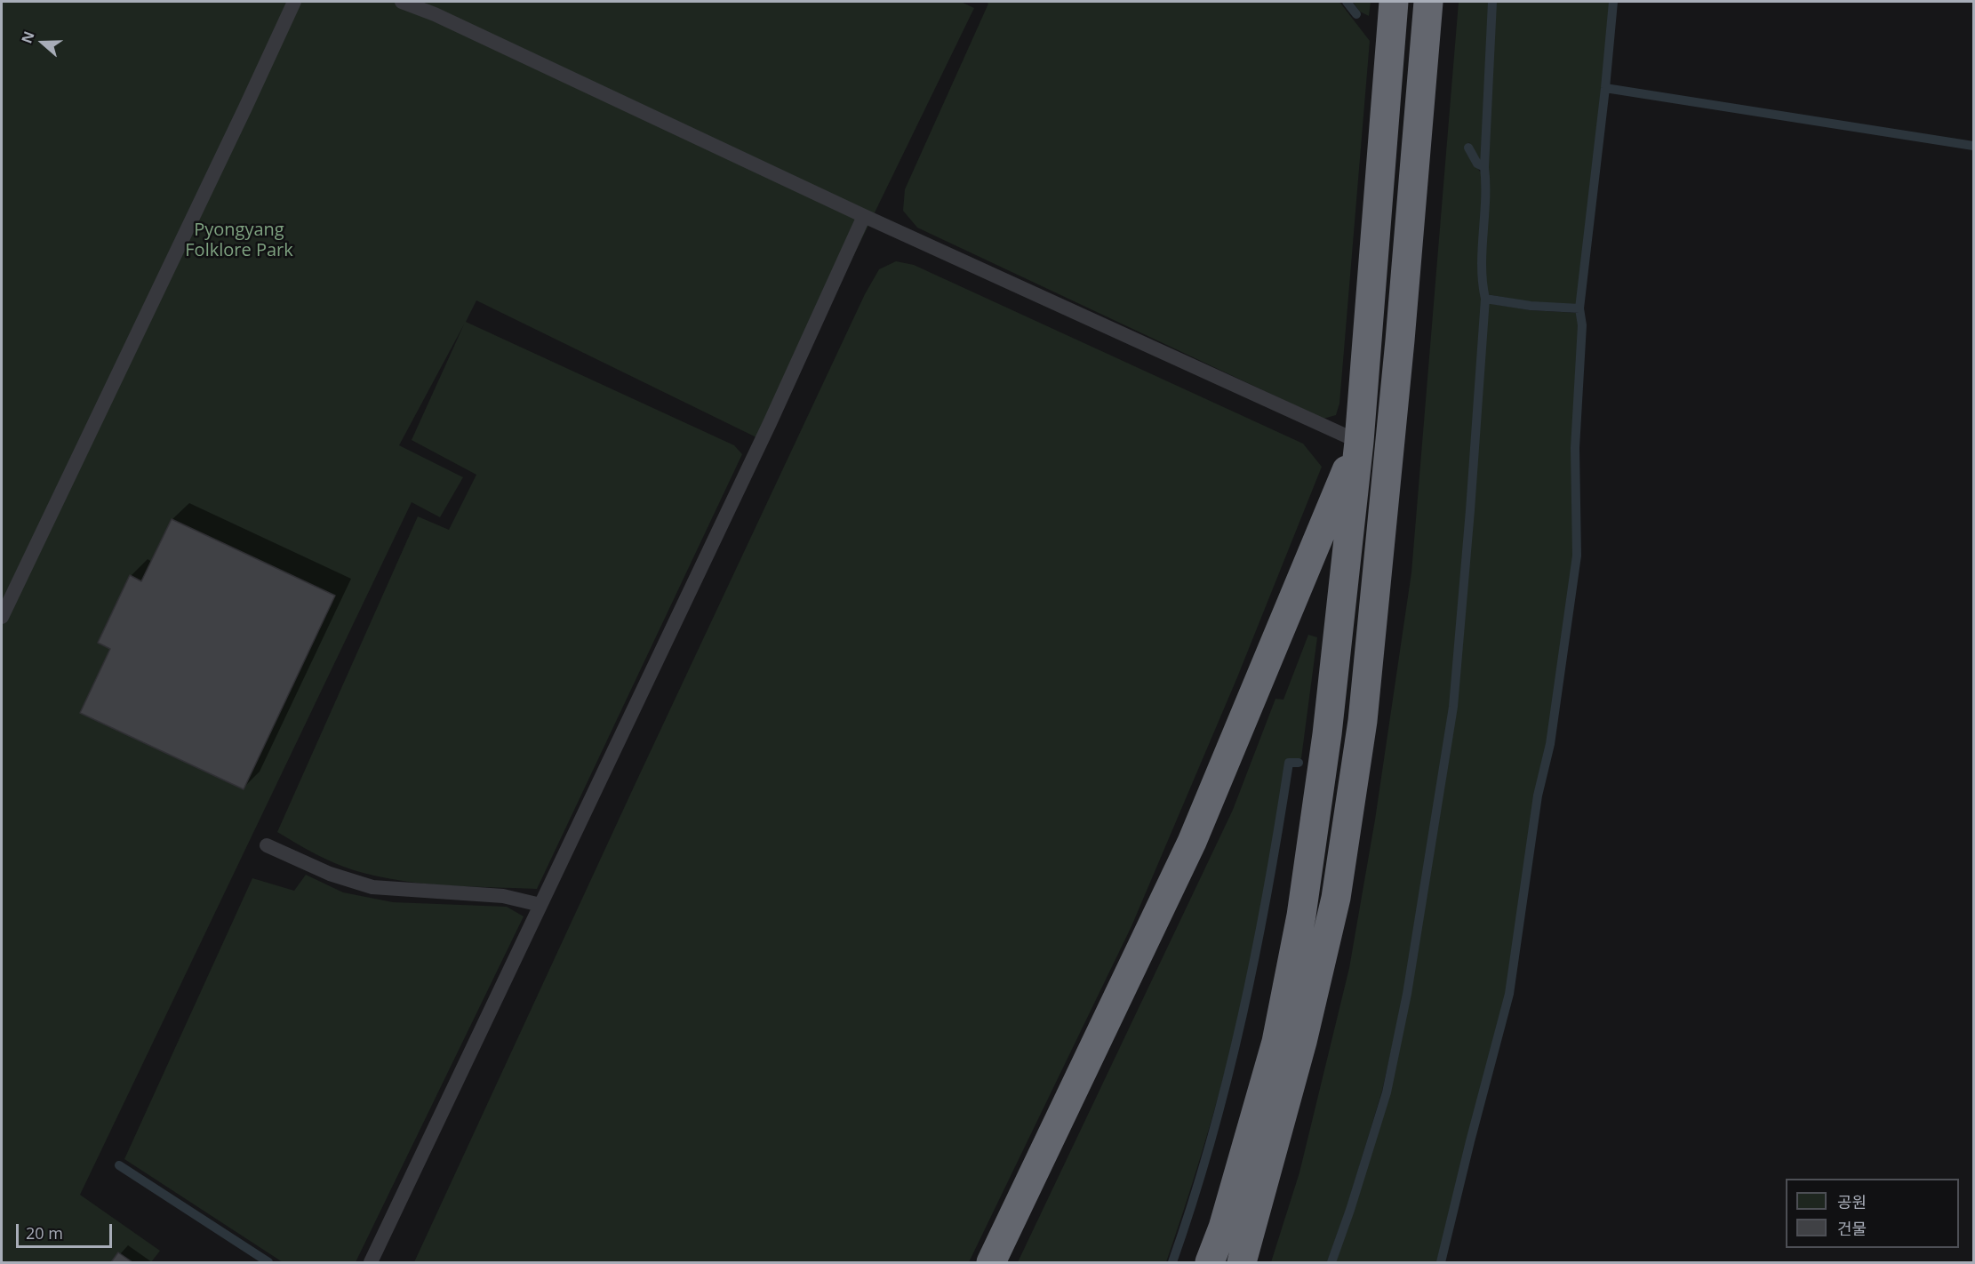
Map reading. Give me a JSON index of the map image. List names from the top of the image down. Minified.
{"parks":["Pyongyang Folklore Park"],"legend":["공원","건물"],"scale_bar":"20 m","north":"left"}
